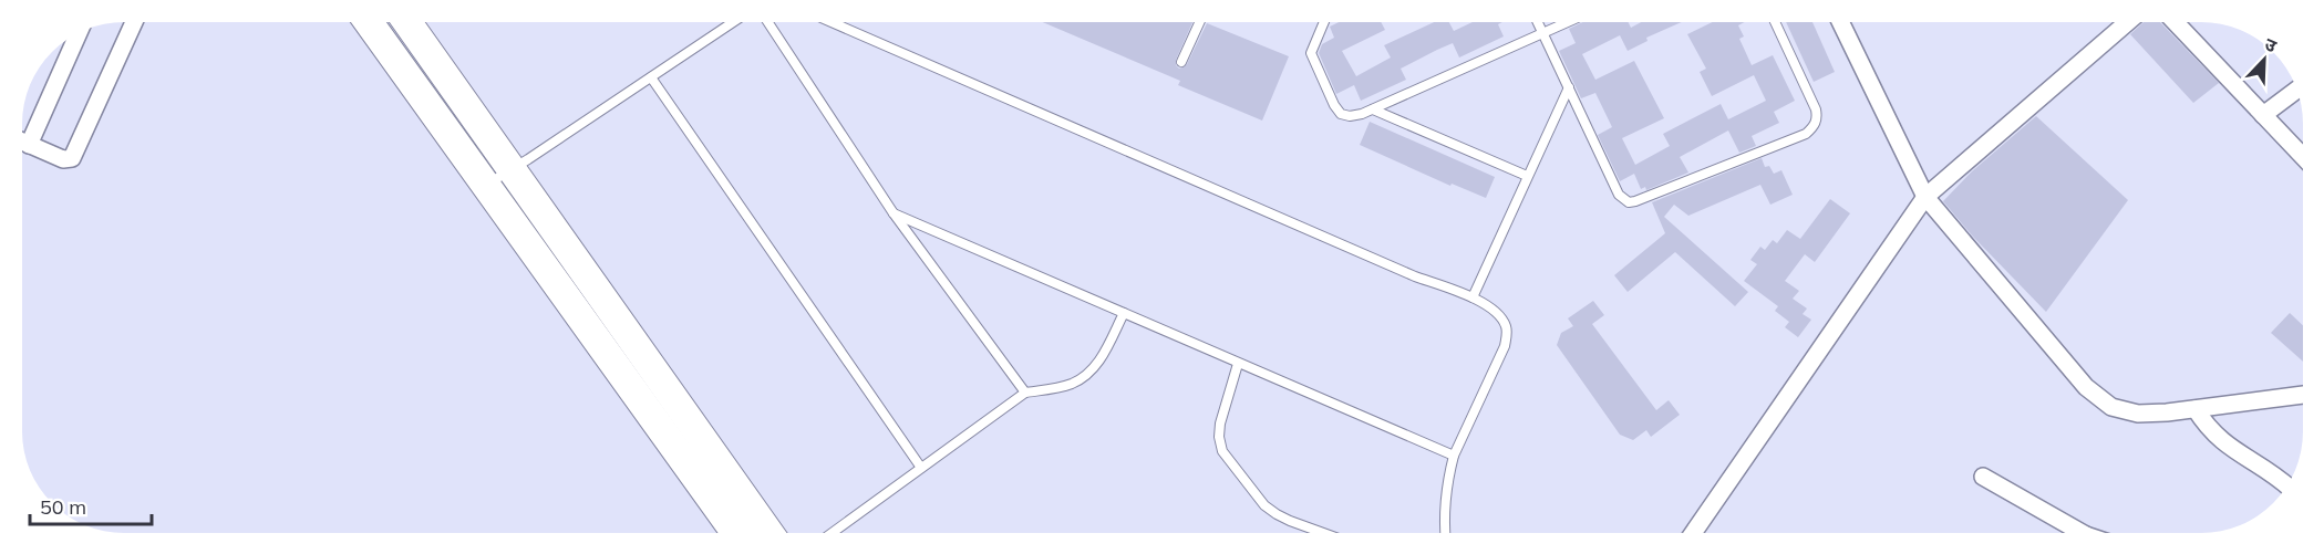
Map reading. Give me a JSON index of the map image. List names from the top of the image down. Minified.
{"scale_bar":"50 m","north":"top right"}
